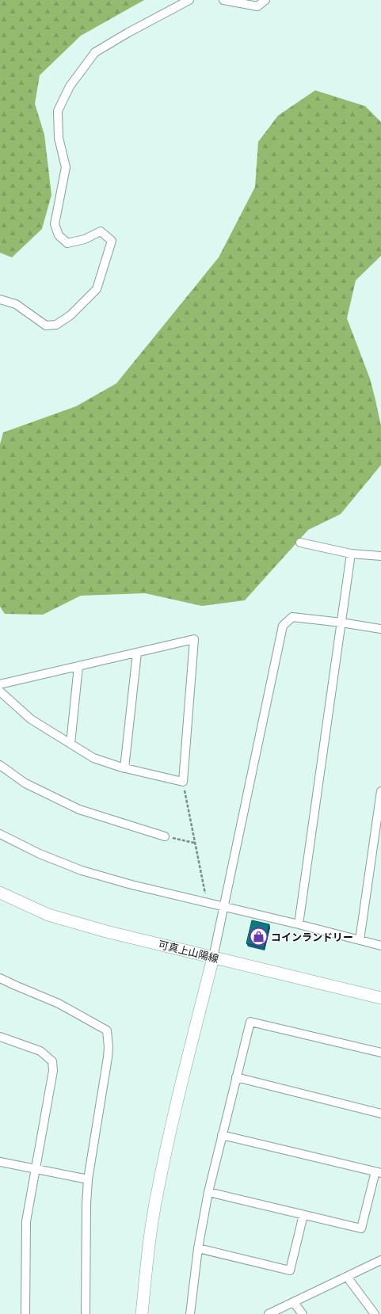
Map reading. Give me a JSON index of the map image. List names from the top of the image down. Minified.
{"streets":{"main road":["可真上山陽線"]},"places":{"shop":["コインランドリー"]}}
